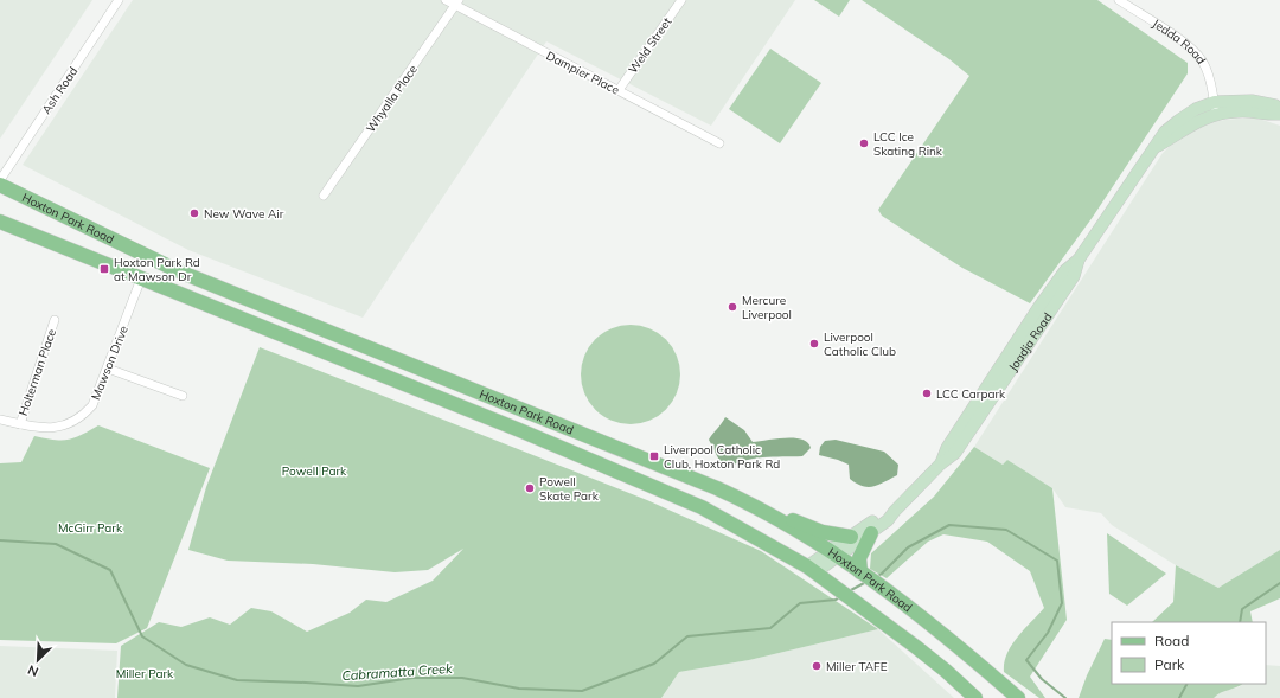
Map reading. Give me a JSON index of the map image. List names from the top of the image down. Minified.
{"streets":{"main road":["Hoxton Park Road","Joadja Road"],"street":["Jedda Road","Weld Street","Dampier Place","Ash Road","Whyalla Place","Mawson Drive","Holterman Place"]},"crossings":[["Jedda Road","Joadja Road"],["Weld Street","Dampier Place"],["Dampier Place","Whyalla Place"],["Hoxton Park Road","Joadja Road"],["Hoxton Park Road","Mawson Drive"],["Mawson Drive","Holterman Place"]],"water":["Cabramatta Creek"],"parks":["Powell Park","McGirr Park","Miller Park"],"places":{"other":["LCC Ice Skating Rink","New Wave Air","Mercure Liverpool","Liverpool Catholic Club","LCC Carpark","Powell Skate Park","Miller TAFE"],"transit":["Hoxton Park Rd at Mawson Dr","Liverpool Catholic Club, Hoxton Park Rd"]},"legend":["Road","Park"],"north":"bottom left"}
